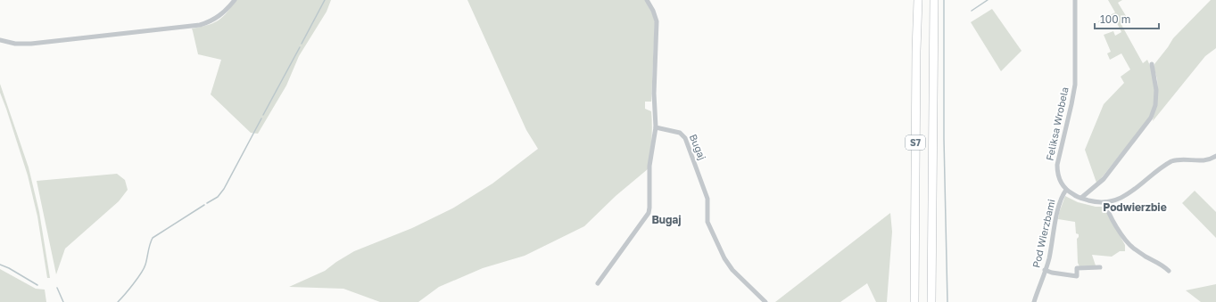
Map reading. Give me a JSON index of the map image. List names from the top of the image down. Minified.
{"streets":{"highway":["S7"],"street":["Feliksa Wrobela","Bugaj","Pod Wierzbami"]},"crossings":[["Feliksa Wrobela","Pod Wierzbami"]],"districts":["Podwierzbie","Bugaj"],"scale_bar":"100 m"}
